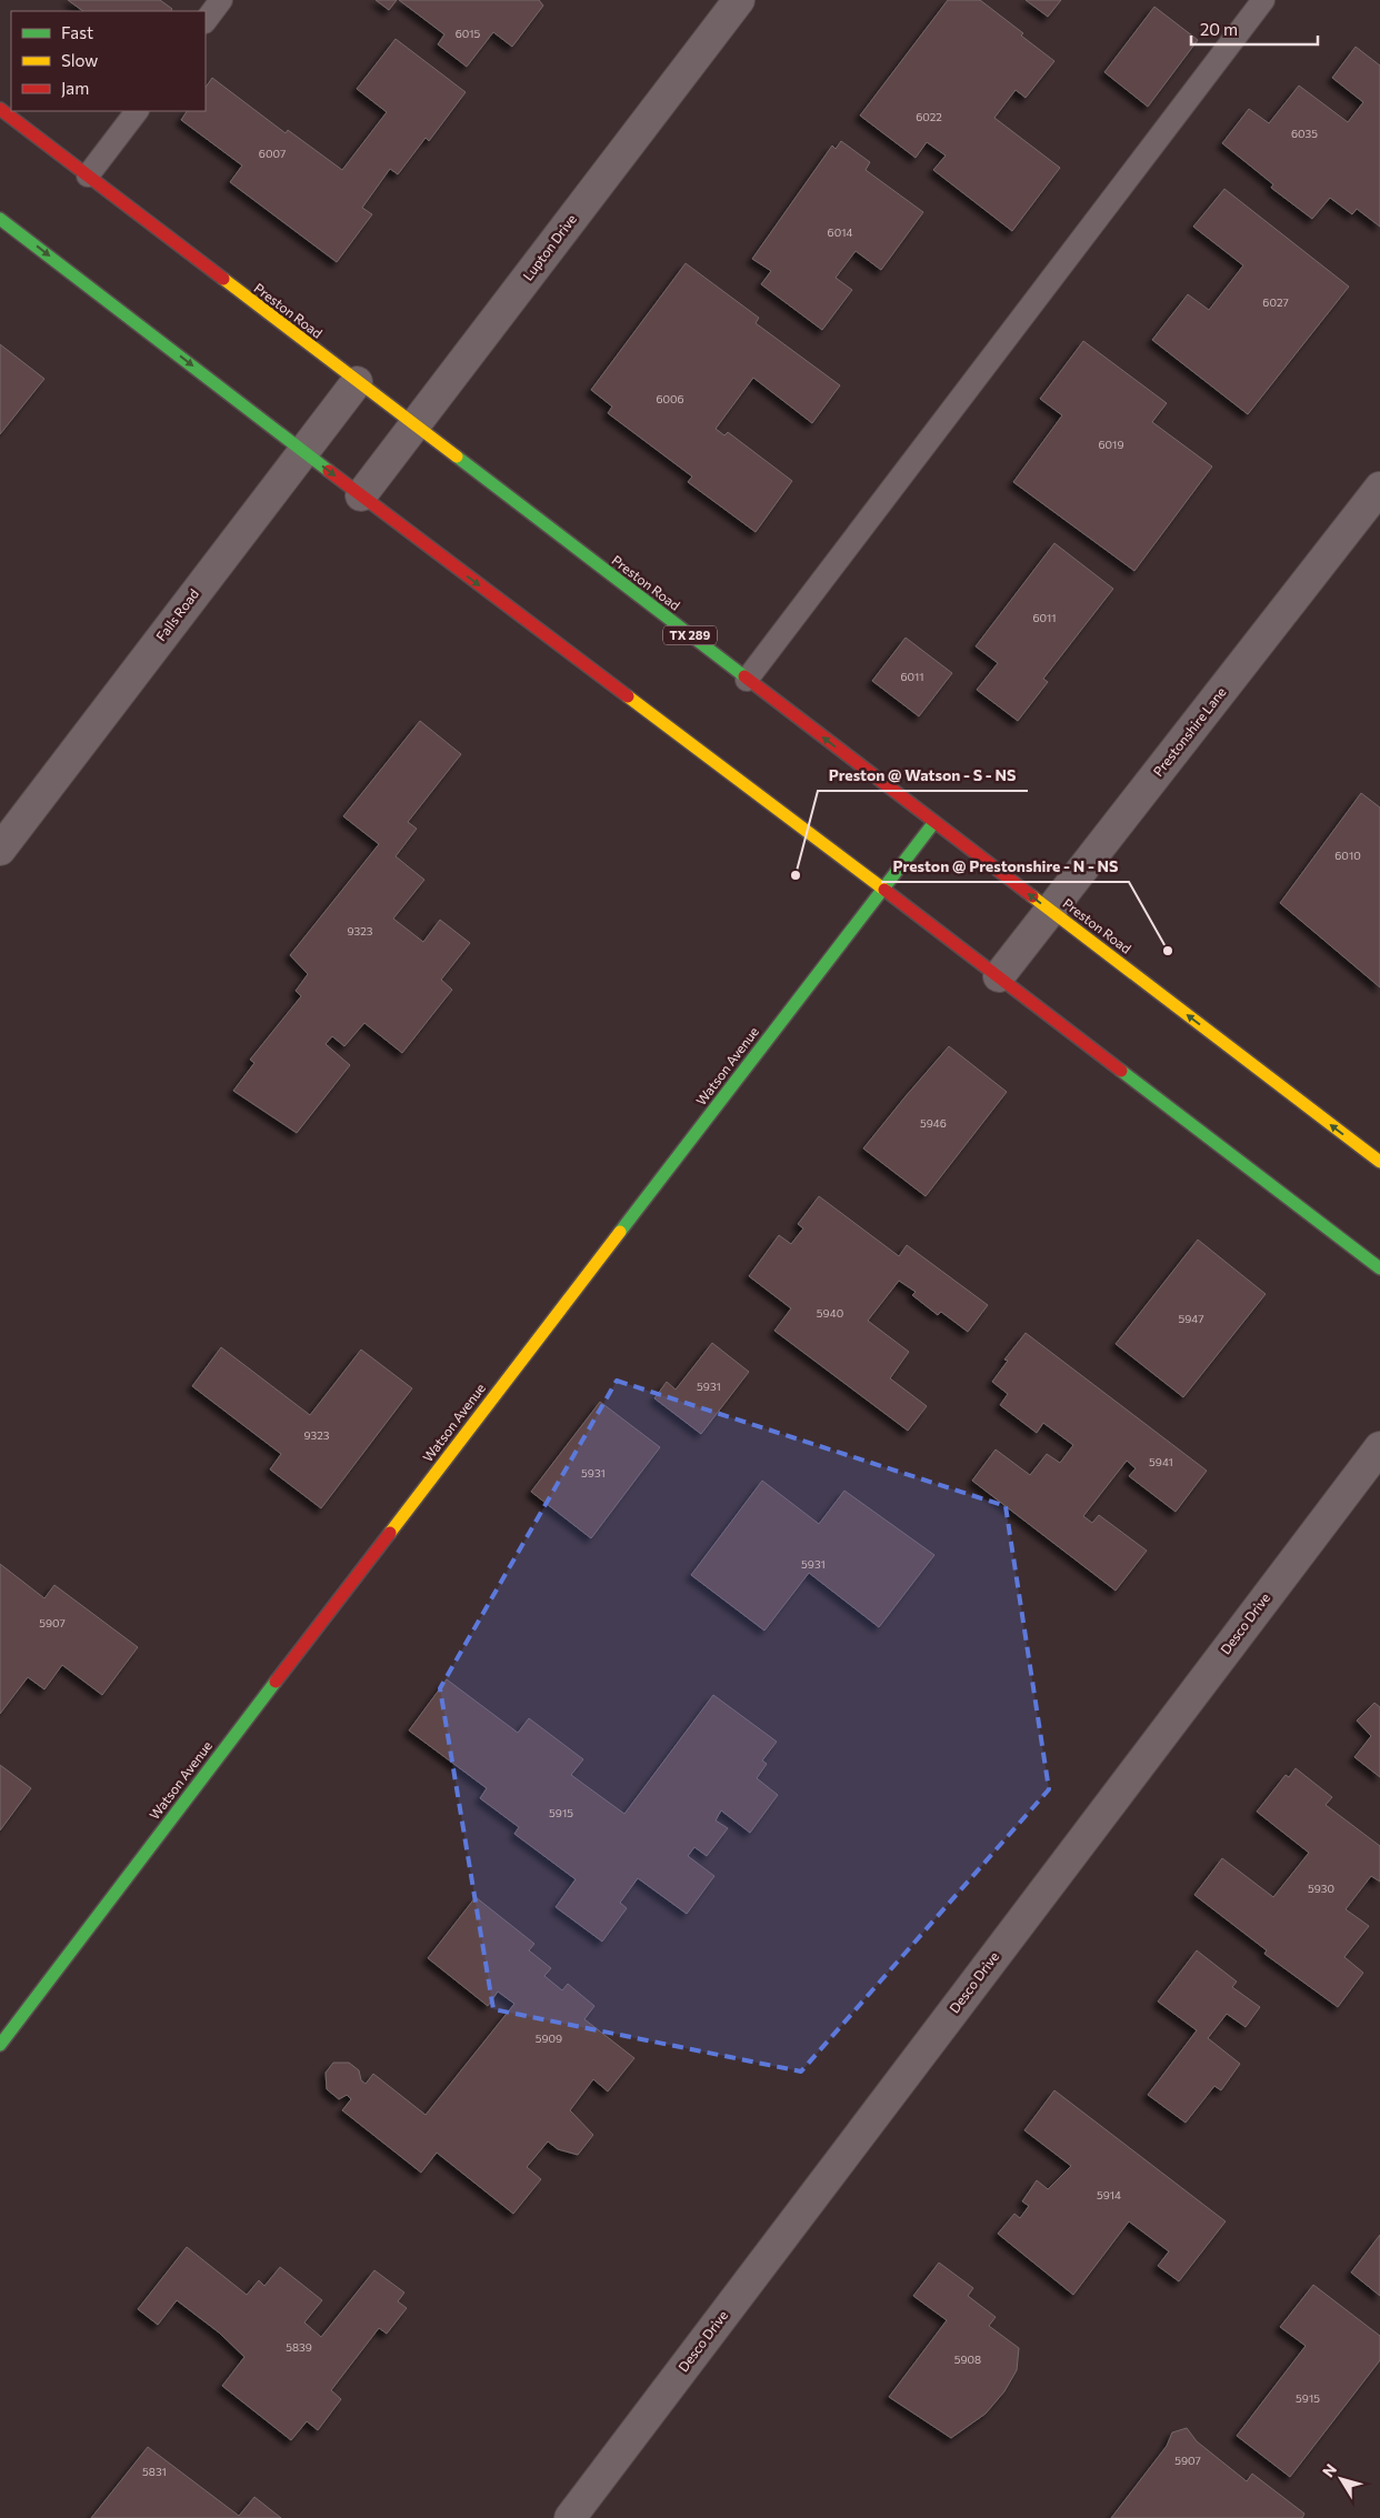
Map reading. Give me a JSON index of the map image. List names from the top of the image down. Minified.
{"streets":{"main road":["Preston Road","TX 289","Watson Avenue"],"street":["Lupton Drive","Falls Road","Prestonshire Lane","Desco Drive"]},"crossings":[["Lupton Drive","Preston Road"],["Preston Road","Falls Road"],["Preston Road","Prestonshire Lane"],["Preston Road","Watson Avenue"]],"places":["Preston @ Watson - S - NS","Preston @ Prestonshire - N - NS"],"house_numbers":["6015","6022","6035","6007","6014","6027","6006","6019","6011","6011","6010","9323","5946","5940","5947","5931","9323","5941","5931","5931","5907","5915","5930","5909","5914","5839","5908","5915","5907","5831"],"legend":["Fast","Slow","Jam"],"scale_bar":"20 m","north":"top left"}
